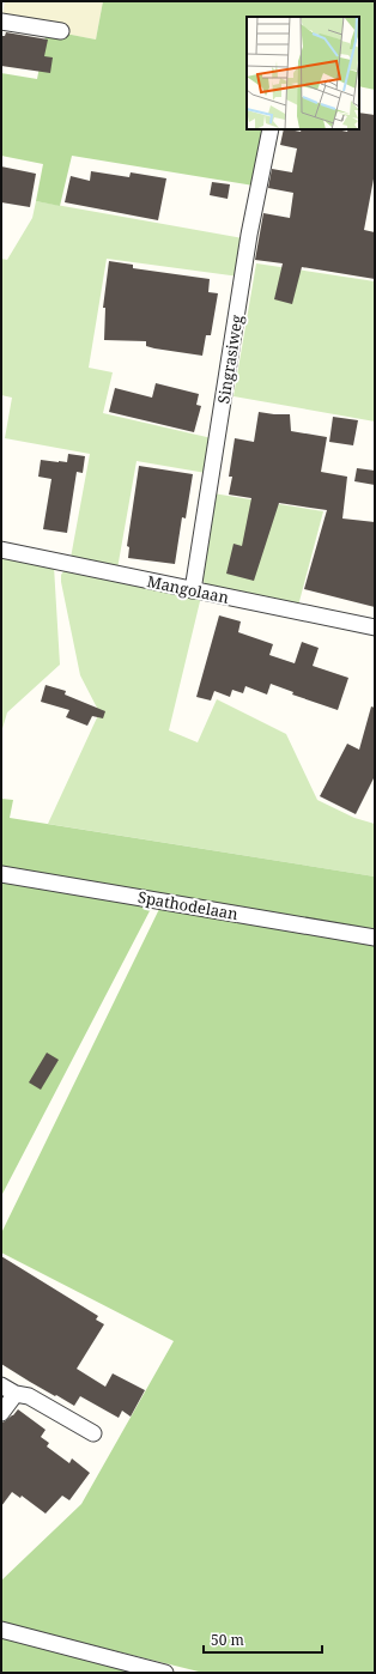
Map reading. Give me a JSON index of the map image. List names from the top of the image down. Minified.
{"streets":{"street":["Singrasiweg","Mangolaan","Spathodelaan"]},"crossings":[["Singrasiweg","Mangolaan"]],"scale_bar":"50 m"}
